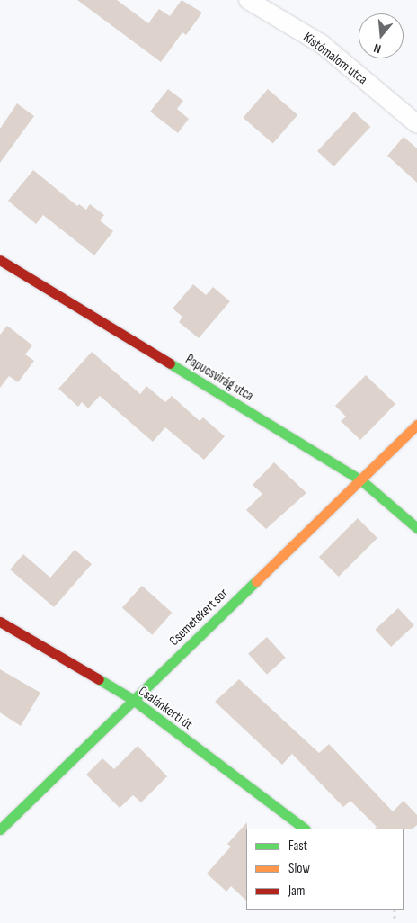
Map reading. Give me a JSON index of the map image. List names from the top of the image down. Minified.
{"streets":{"street":["Kistómalom utca","Papucsvirág utca","Csemetekert sor","Csalánkerti út"]},"crossings":[["Papucsvirág utca","Csemetekert sor"],["Csemetekert sor","Csalánkerti út"]],"legend":["Fast","Slow","Jam"],"north":"bottom"}
